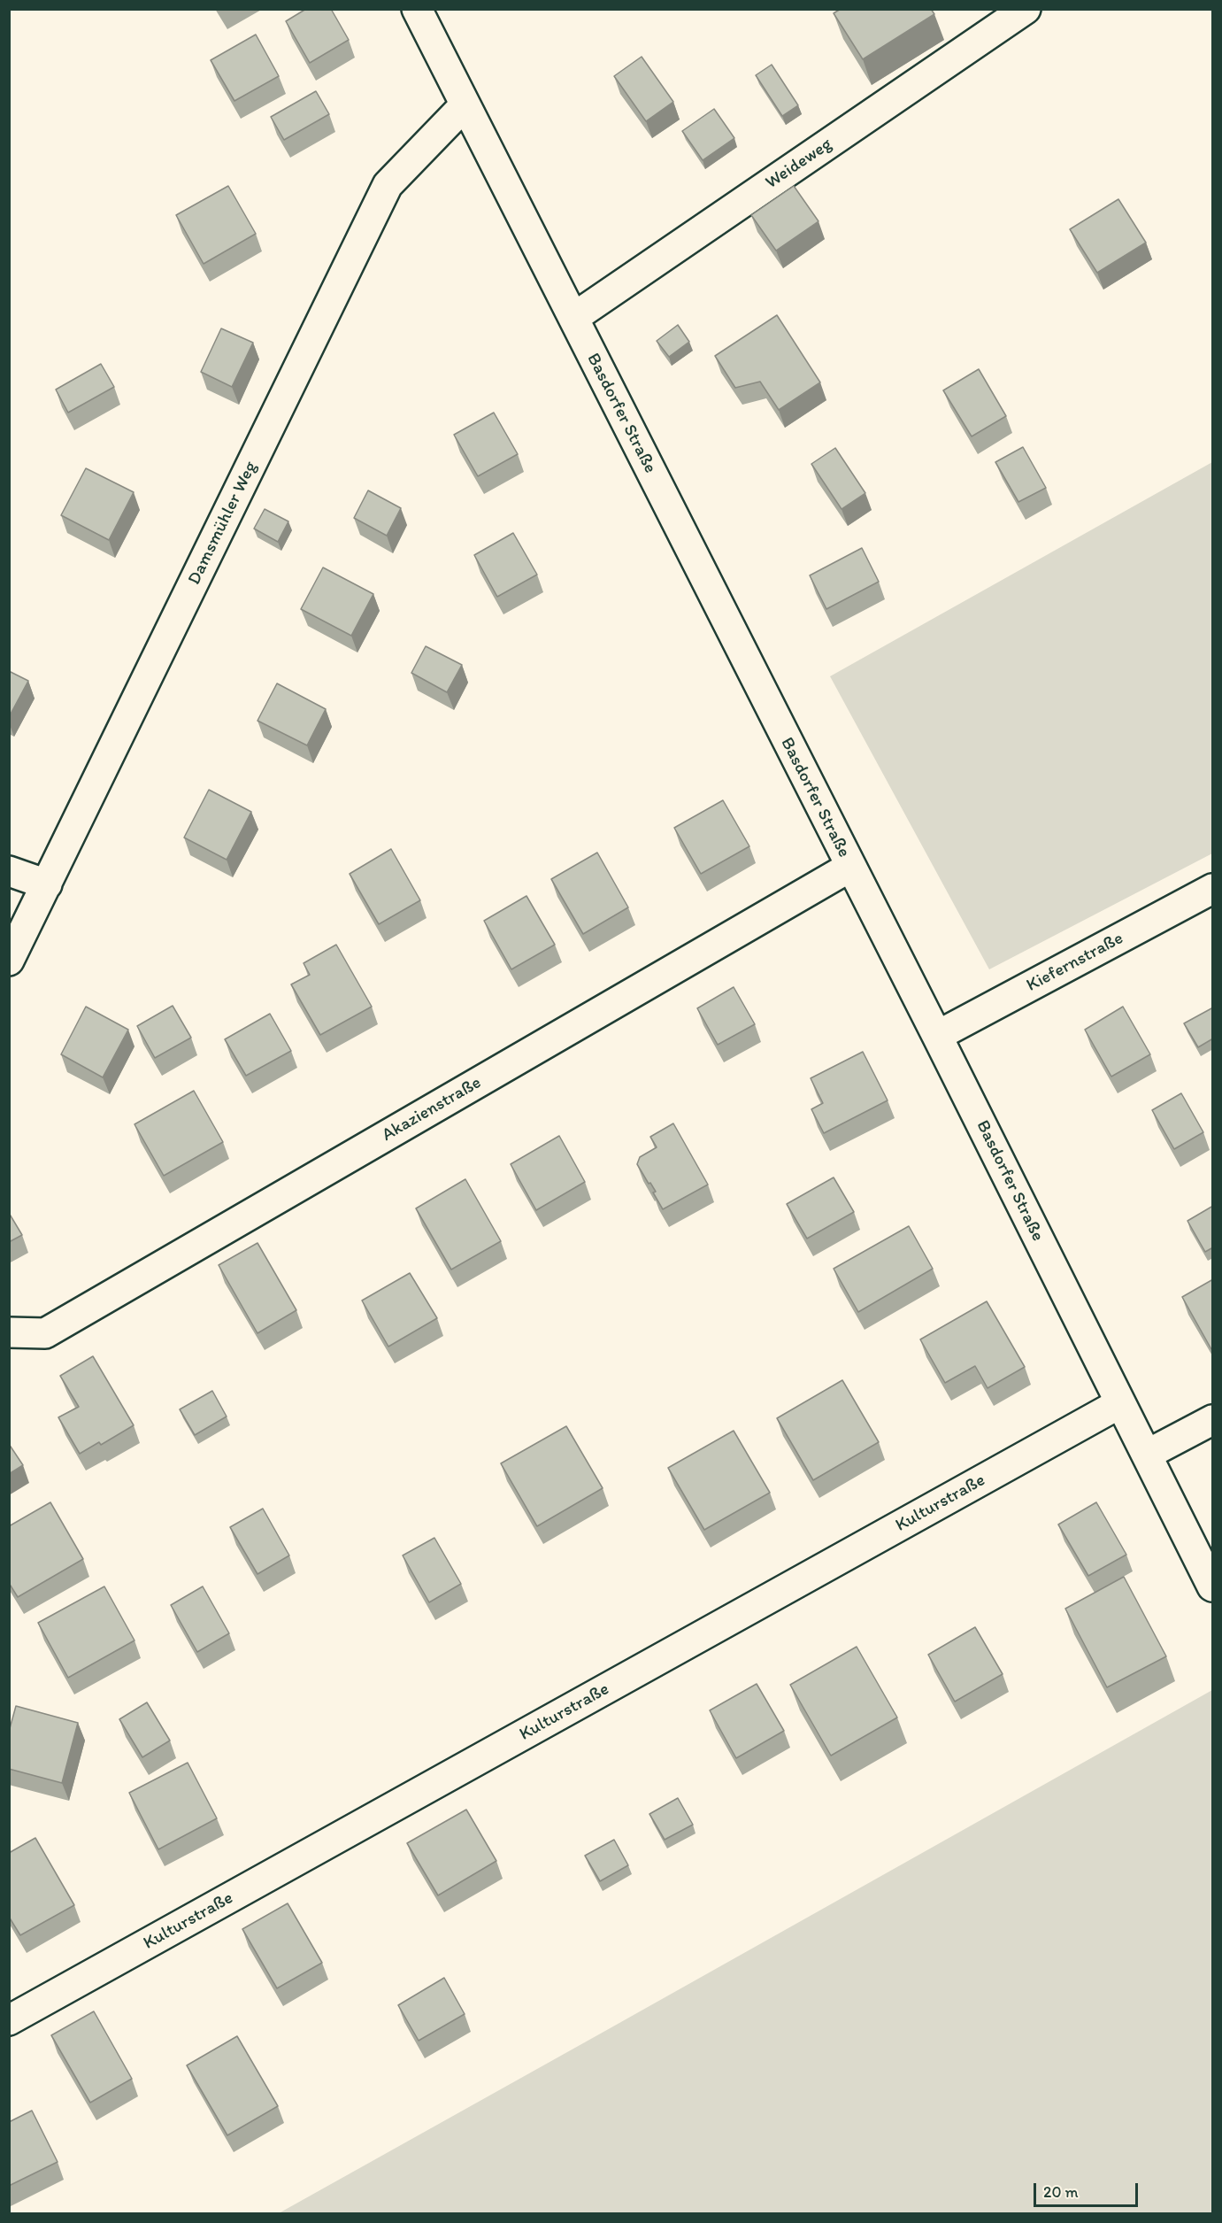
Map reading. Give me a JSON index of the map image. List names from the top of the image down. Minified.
{"streets":{"street":["Weideweg","Basdorfer Straße","Damsmühler Weg","Kiefernstraße","Akazienstraße","Kulturstraße"]},"crossings":[["Weideweg","Basdorfer Straße"],["Basdorfer Straße","Damsmühler Weg"],["Basdorfer Straße","Kiefernstraße"],["Basdorfer Straße","Akazienstraße"],["Basdorfer Straße","Kulturstraße"]],"scale_bar":"20 m"}
